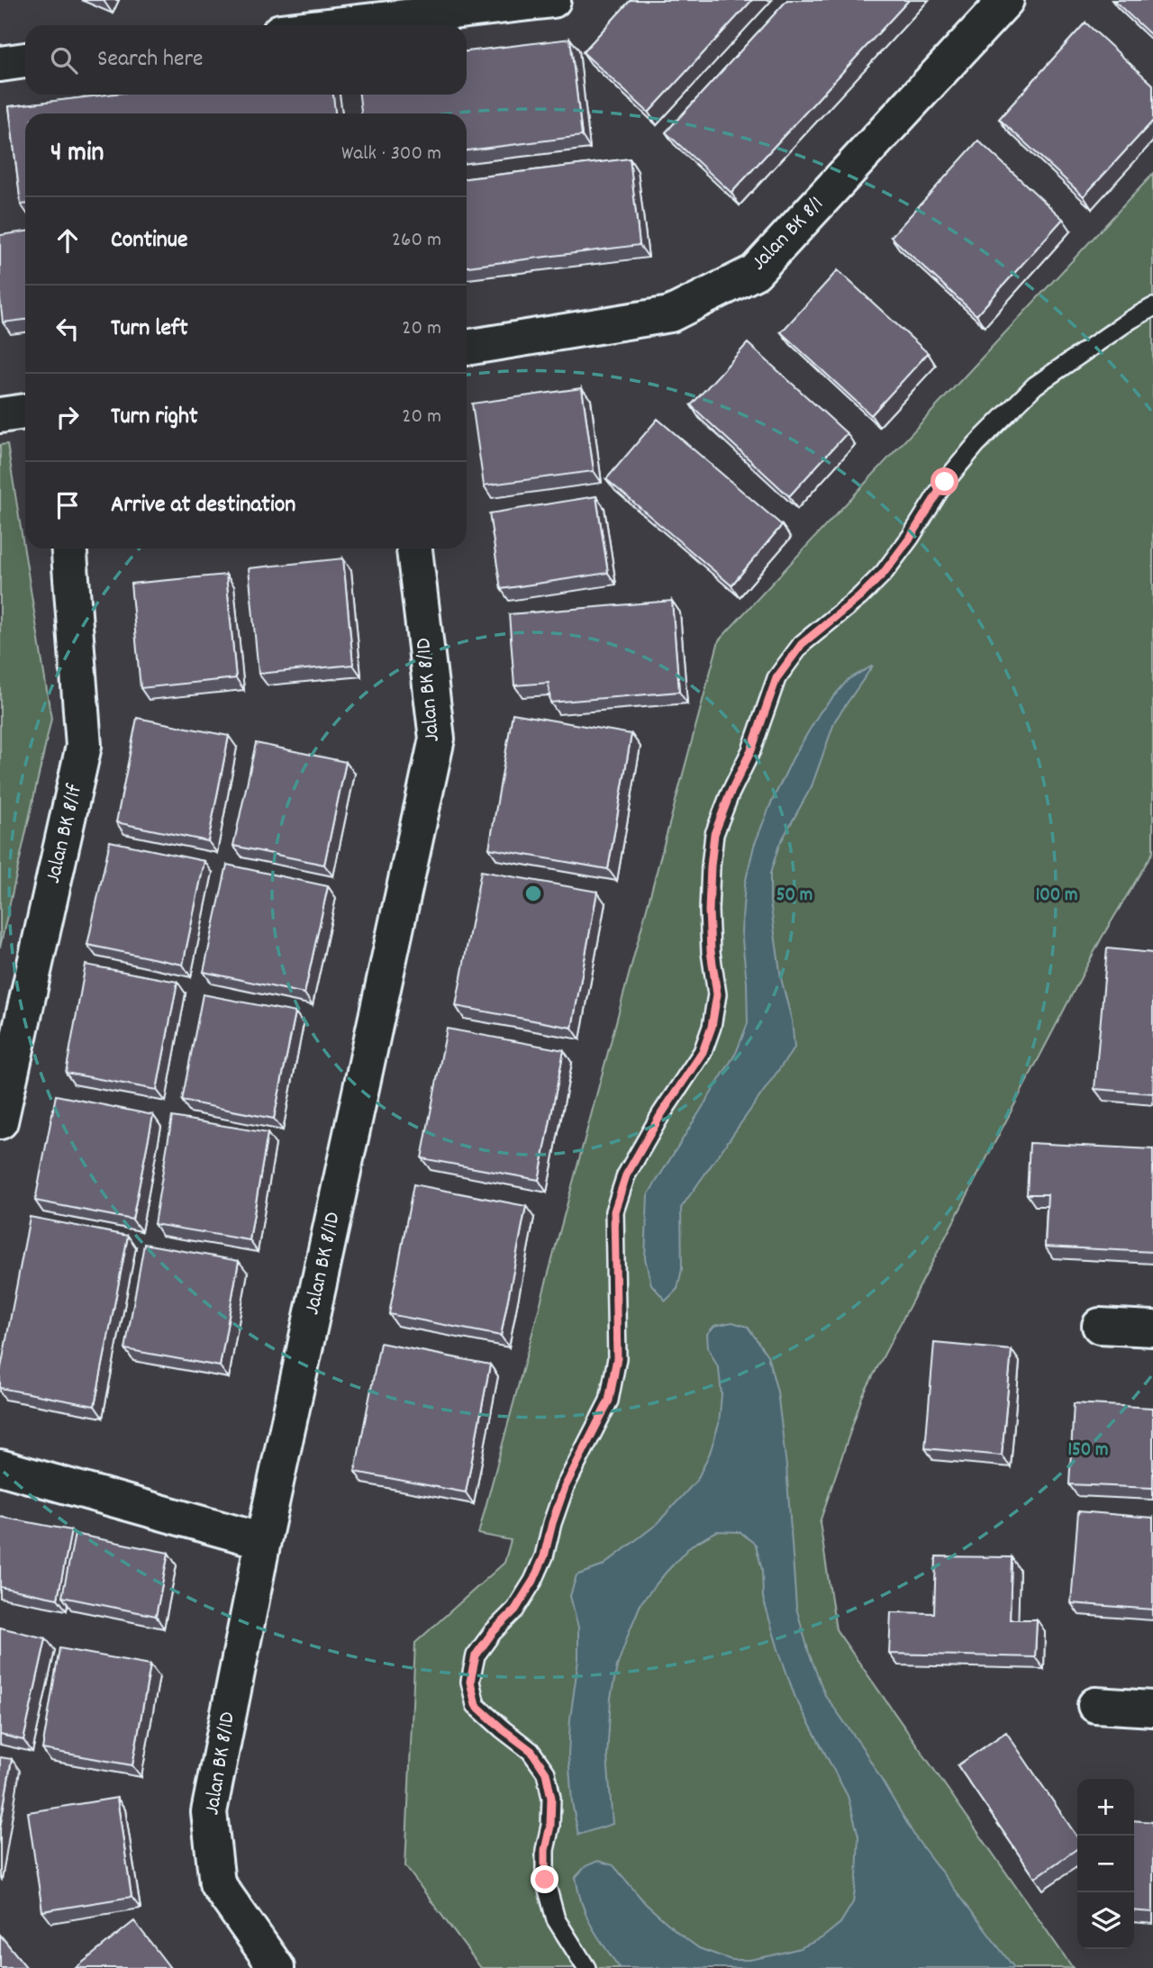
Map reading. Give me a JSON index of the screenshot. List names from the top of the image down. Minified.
{"streets":{"street":["Jalan BK 8/1","Jalan BK 8/1D","Jalan BK 8/1f"]},"page":{"search":"Search here","heading":["4 min","Walk · 300 m"],"list":[["Continue","260 m"],["Turn left","20 m"],["Turn right","20 m"],"Arrive at destination"],"map_buttons":["+","−"]},"rings":["50 m","100 m","150 m"]}
